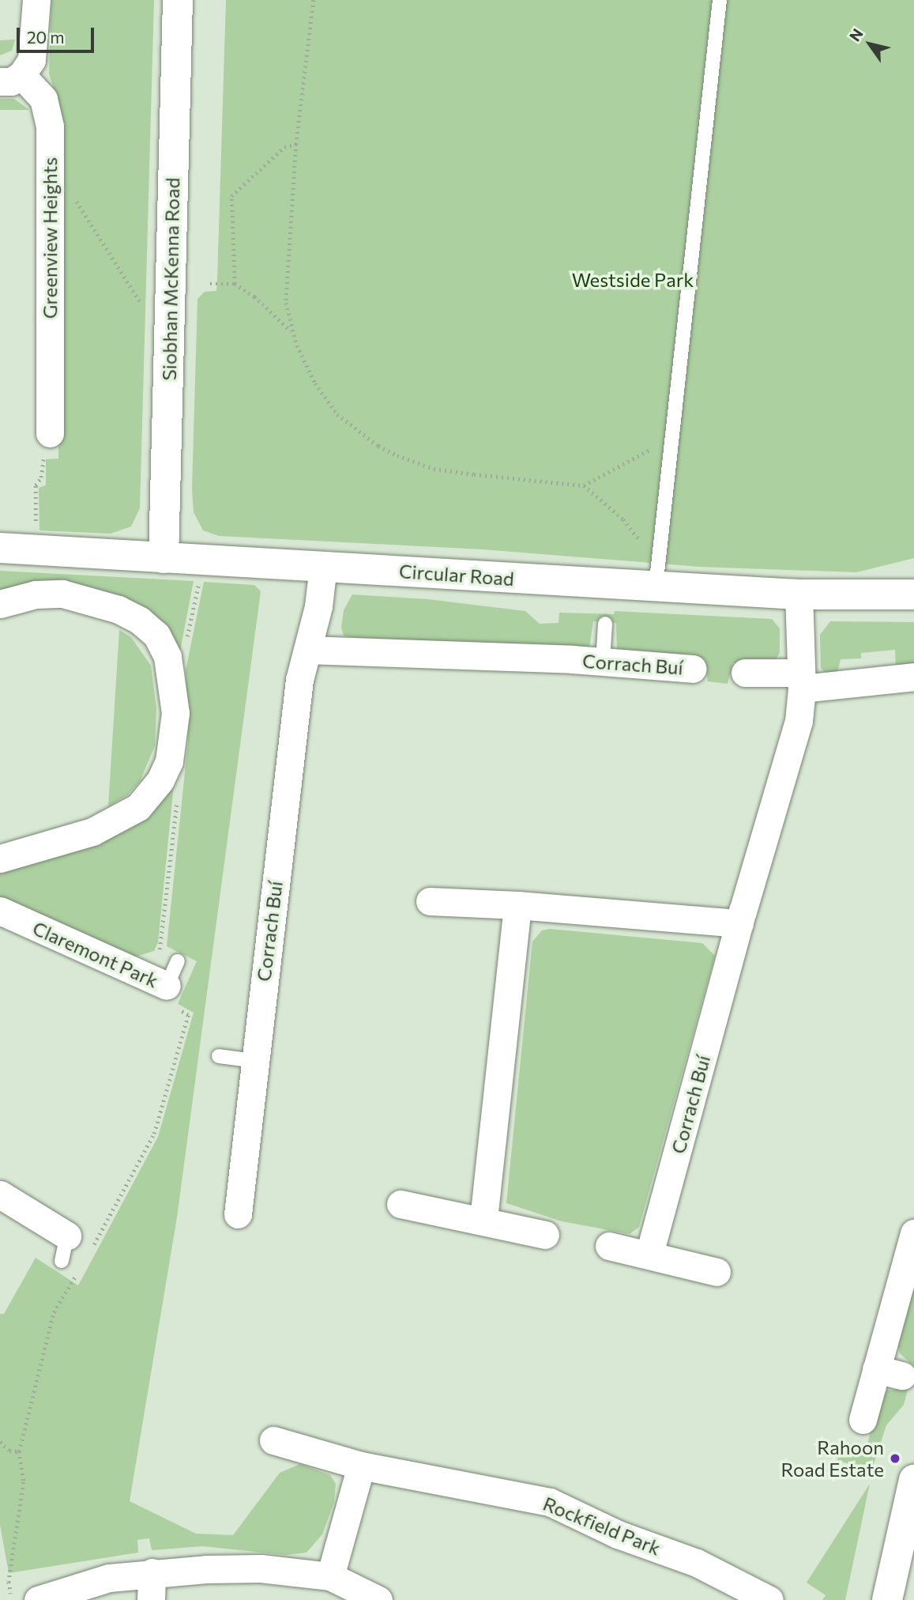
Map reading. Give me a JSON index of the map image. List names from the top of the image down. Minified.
{"streets":{"street":["Greenview Heights","Siobhan McKenna Road","Circular Road","Corrach Buí","Claremont Park","Rockfield Park"]},"crossings":[["Siobhan McKenna Road","Circular Road"],["Circular Road","Corrach Buí"]],"parks":["Westside Park"],"places":["Rahoon Road Estate"],"scale_bar":"20 m","north":"top left"}
